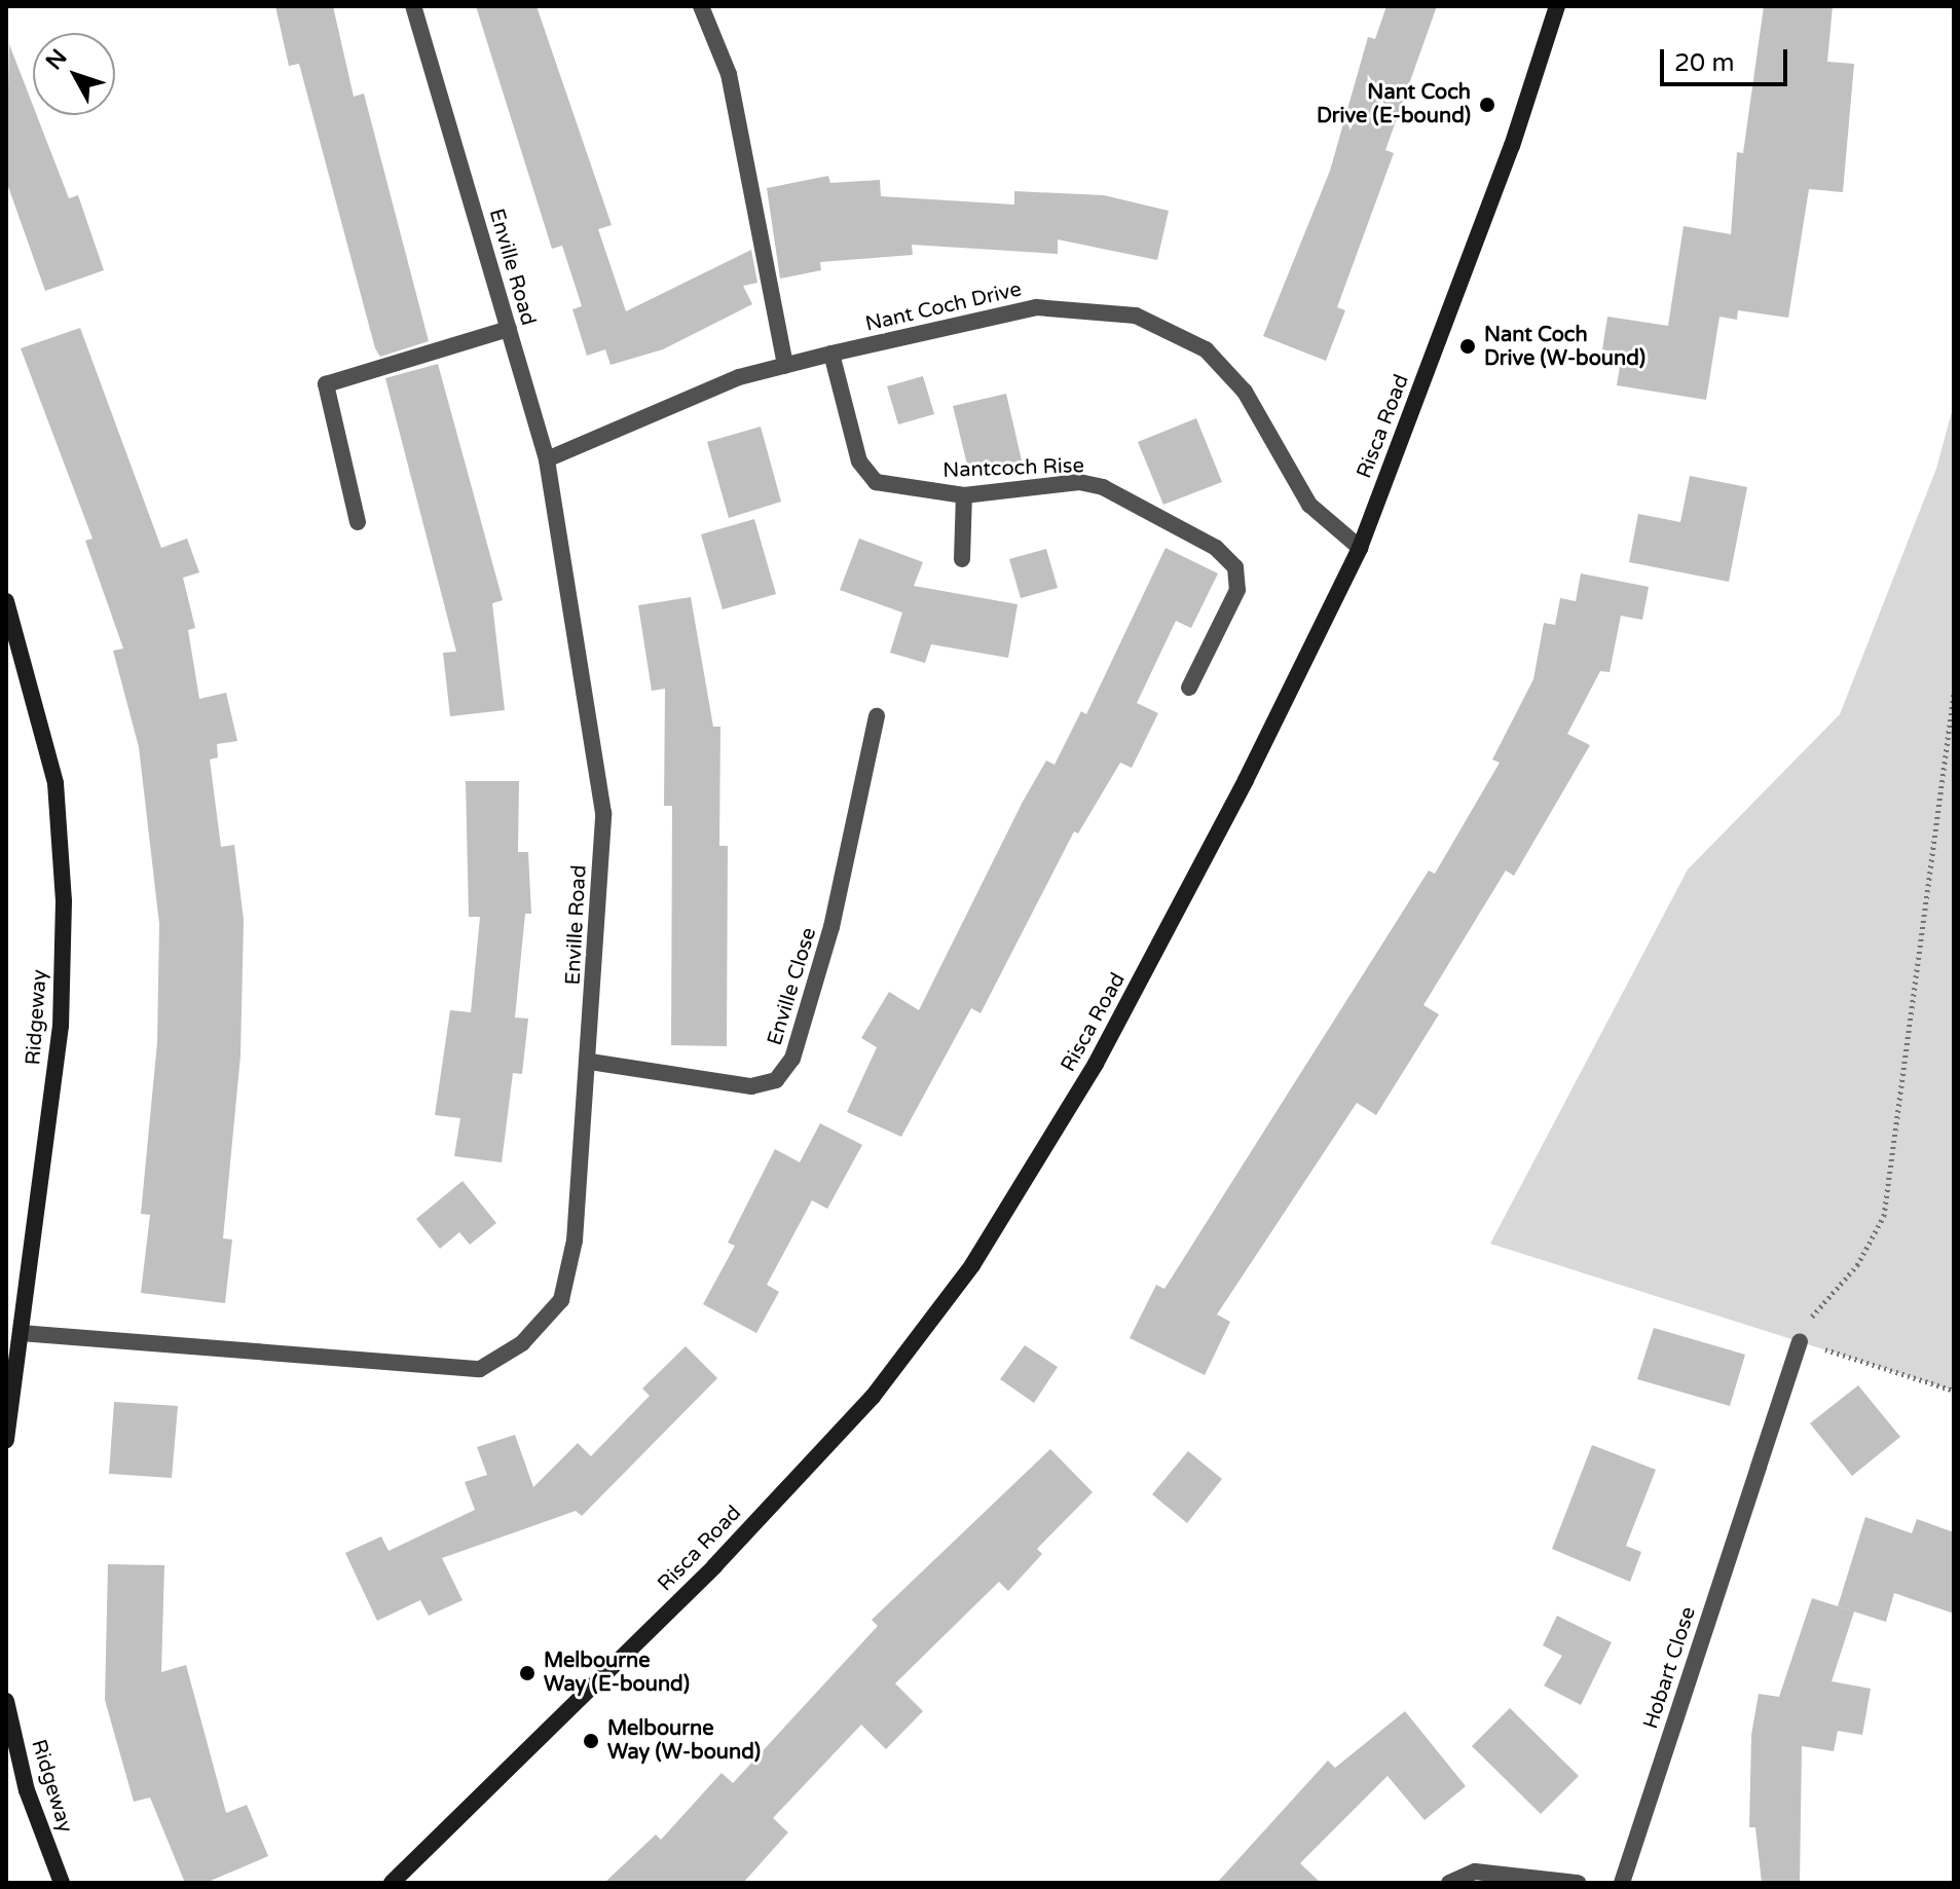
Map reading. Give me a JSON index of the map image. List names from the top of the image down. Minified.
{"streets":{"main road":["Risca Road","Ridgeway"],"street":["Enville Road","Nant Coch Drive","Nantcoch Rise","Enville Close","Hobart Close"]},"crossings":[["Enville Road","Nant Coch Drive"],["Enville Road","Enville Close"],["Enville Road","Ridgeway"],["Nant Coch Drive","Risca Road"],["Nant Coch Drive","Nantcoch Rise"]],"places":["Nant Coch Drive (E-bound)","Nant Coch Drive (W-bound)","Melbourne Way (E-bound)","Melbourne Way (W-bound)"],"scale_bar":"20 m","north":"top left"}
